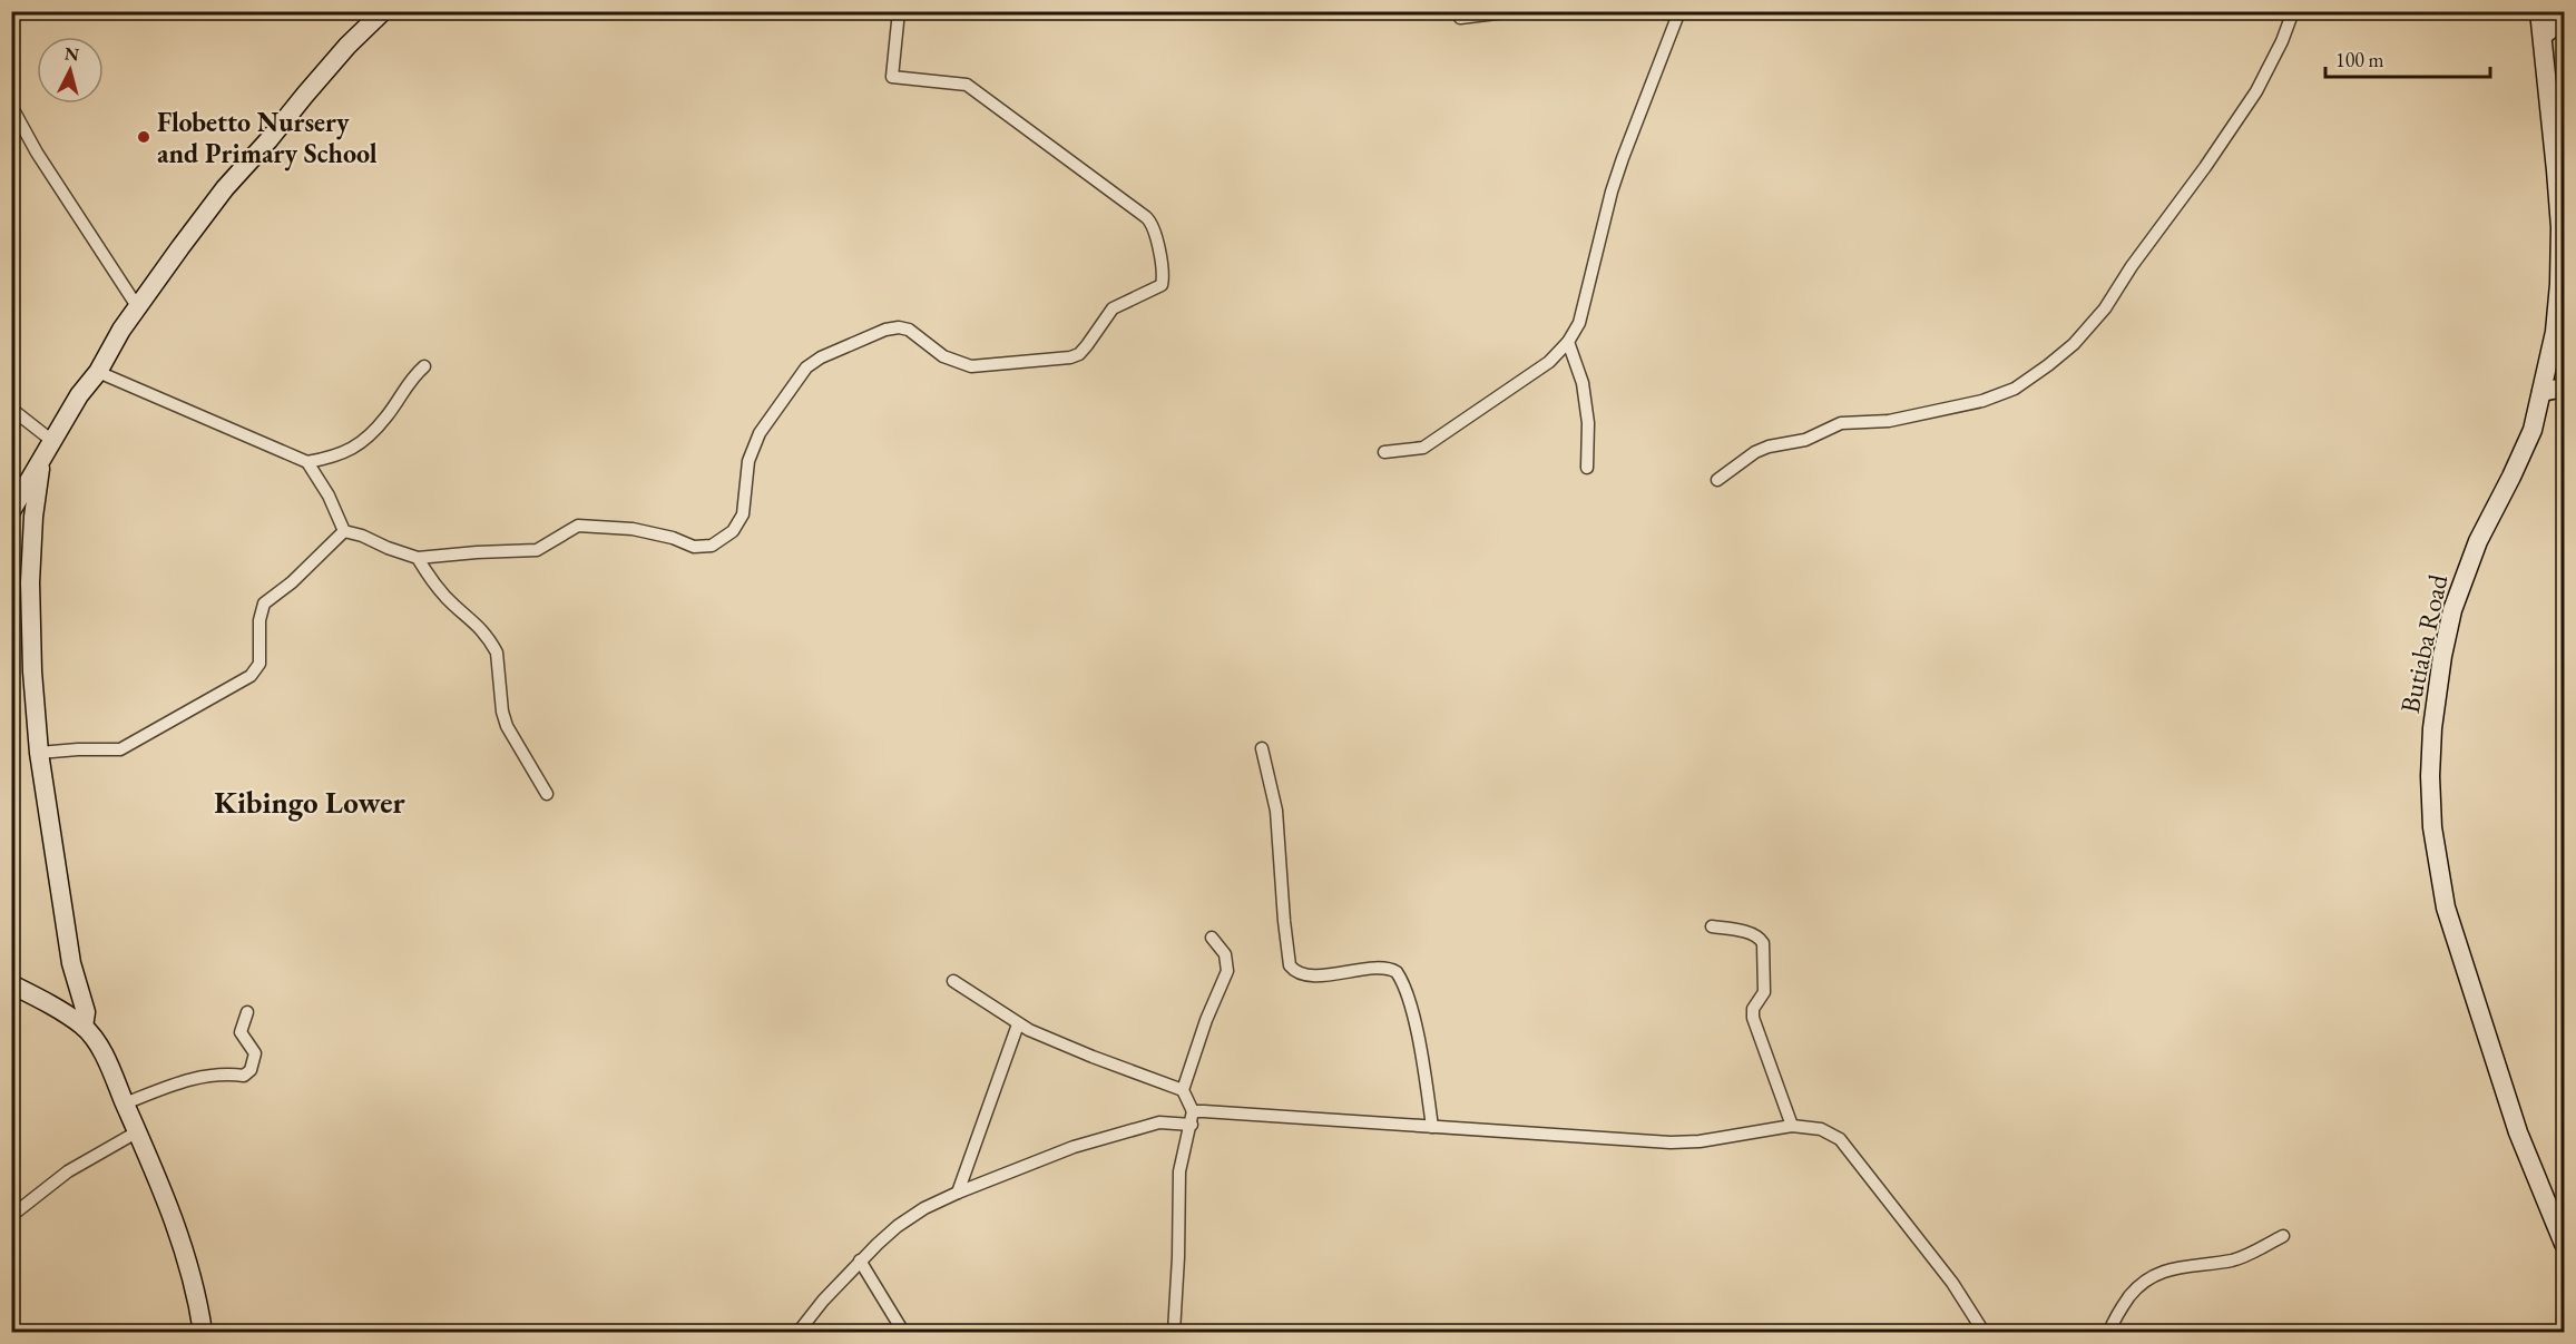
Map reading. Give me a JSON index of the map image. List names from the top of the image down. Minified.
{"streets":{"main road":["Butiaba Road"]},"districts":["Kibingo Lower"],"places":["Flobetto Nursery and Primary School"],"scale_bar":"100 m","north":"top"}
